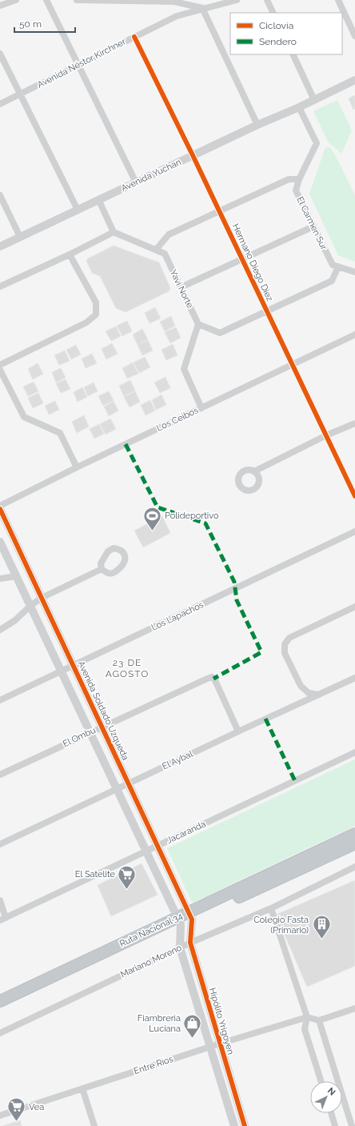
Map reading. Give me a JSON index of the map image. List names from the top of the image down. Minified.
{"streets":{"highway":["Ruta Nacional 34"],"street":["Avenida Néstor Kirchner","Avenida Yuchan","El Carmen Sur","Hermano Diego Diez","Yavi Norte","Los Ceibos","Los Lapachos","Avenida Soldado Uzqueda","El Ombu","El Aybal","Jacaranda","Mariano Moreno","Hipólito Yrigoyen","Entre Ríos"]},"crossings":[["Avenida Néstor Kirchner","Hermano Diego Diez"],["Avenida Yuchan","El Carmen Sur"],["Avenida Yuchan","Hermano Diego Diez"],["Hermano Diego Diez","Los Ceibos"],["Los Lapachos","Avenida Soldado Uzqueda"],["Avenida Soldado Uzqueda","El Ombu"],["Avenida Soldado Uzqueda","El Aybal"],["Avenida Soldado Uzqueda","Jacaranda"],["Avenida Soldado Uzqueda","Ruta Nacional 34"],["Avenida Soldado Uzqueda","Hipólito Yrigoyen"],["El Ombu","El Aybal"],["Ruta Nacional 34","Hipólito Yrigoyen"],["Mariano Moreno","Hipólito Yrigoyen"],["Hipólito Yrigoyen","Entre Ríos"]],"districts":["23 DE AGOSTO"],"places":{"sports":["Polideportivo"],"supermarket":["El Satelite","Vea"],"building":["Colegio Fasta (Primario)"],"shop":["Fiambreria Luciana"]},"legend":["Ciclovía","Sendero"],"scale_bar":"50 m","north":"top right"}
